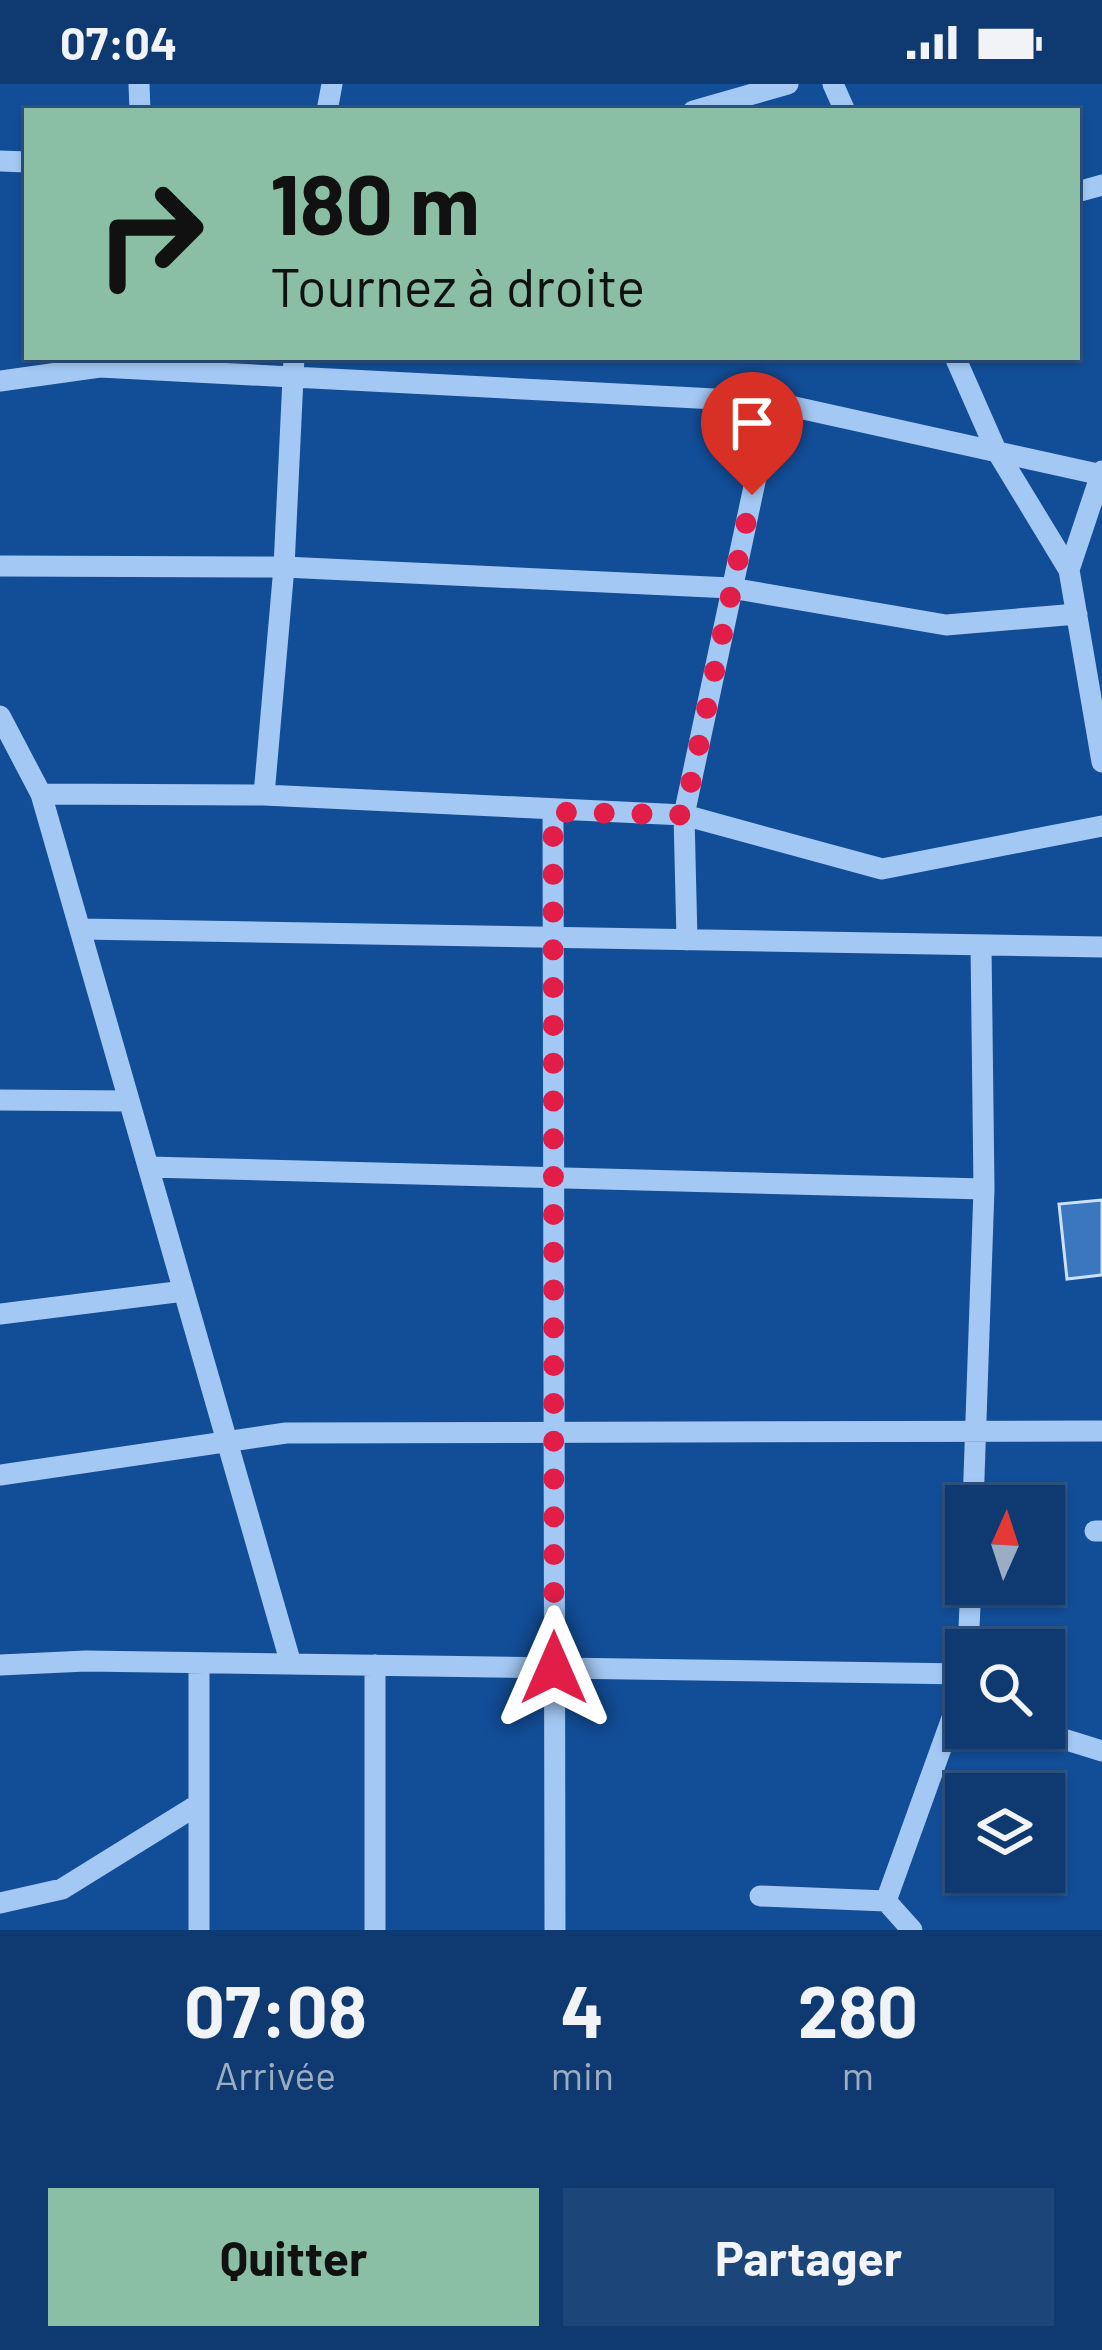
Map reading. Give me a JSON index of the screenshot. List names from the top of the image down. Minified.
{"north":"top","page":{"status":"07:04","turn":["180 m","Tournez à droite"],"eta":["07:08","Arrivée","4","min","280","m"],"buttons":["Quitter","Partager"]}}
